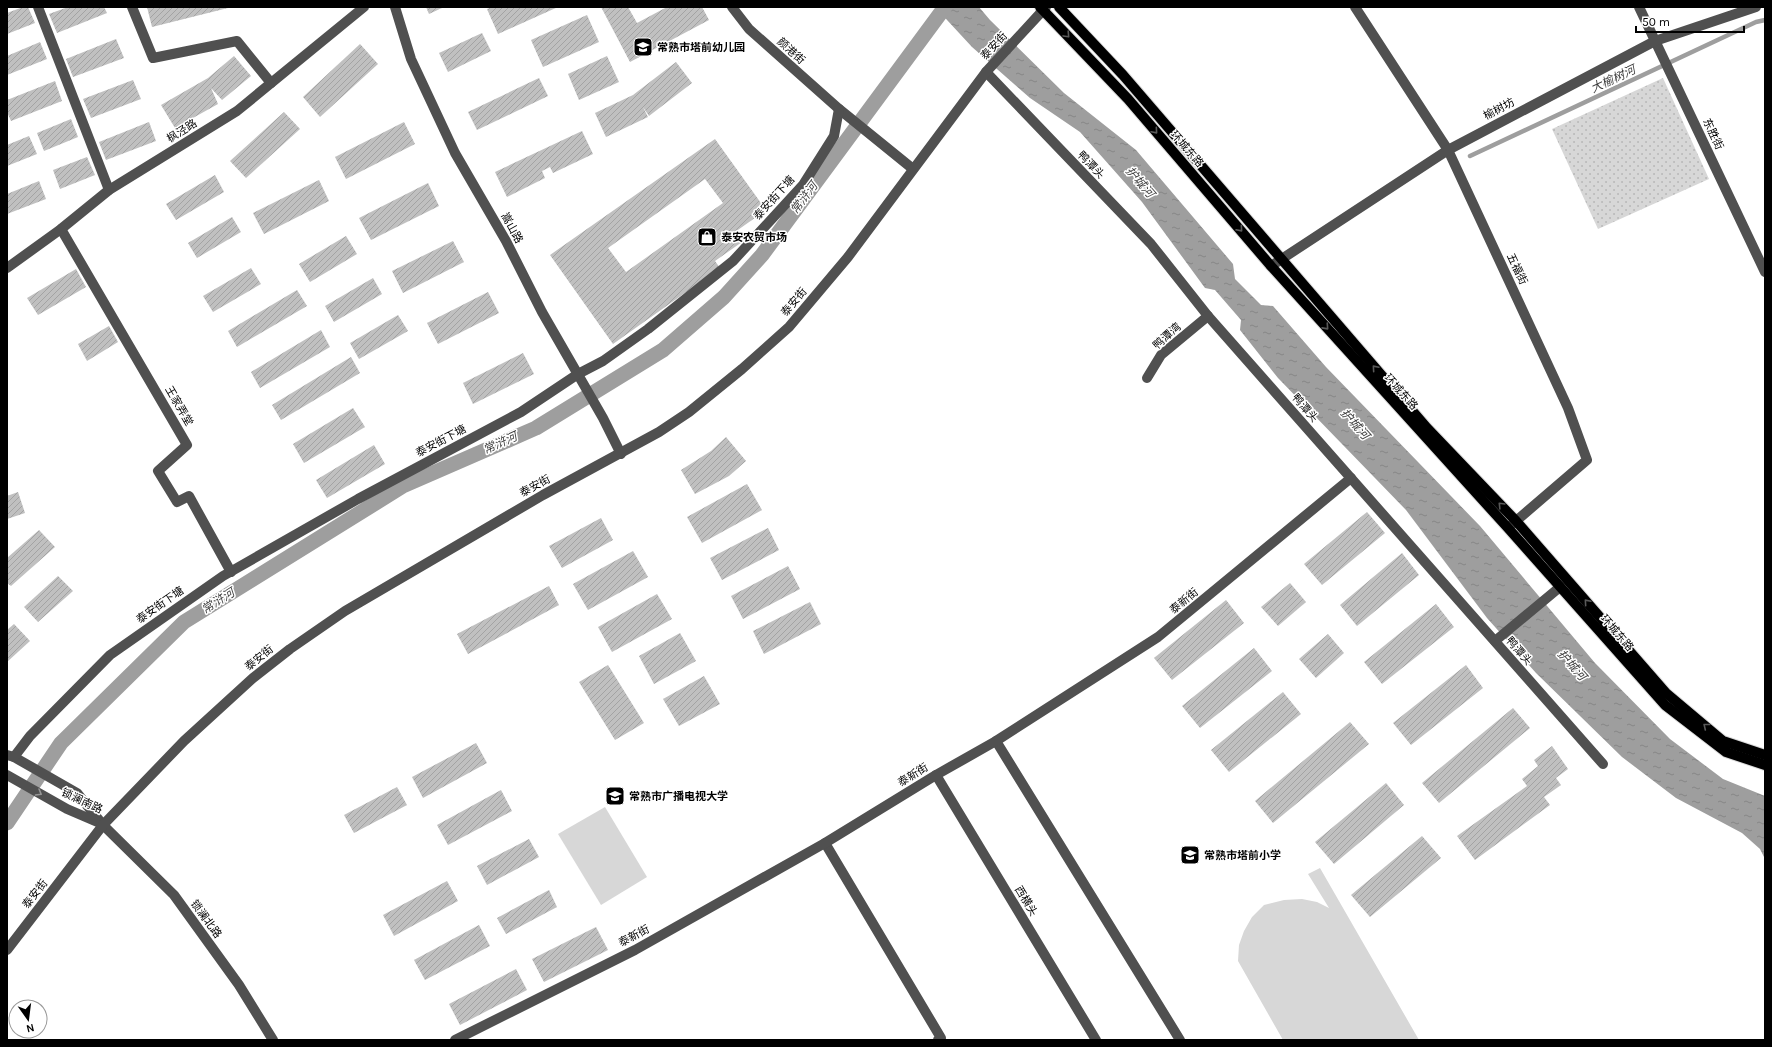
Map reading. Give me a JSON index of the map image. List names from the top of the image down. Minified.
{"streets":{"main road":["环城东路"],"street":["泰安街","颜港街","榆树坊","枫泾路","东胜街","鸭潭头","泰安街下塘","嵩山路","五福街","鸭潭湾","王家弄堂","泰新街","锁澜南路","西横头","锁澜北路"]},"crossings":[["泰安街","颜港街"],["泰安街","环城东路"],["泰安街","鸭潭头"],["泰安街","嵩山路"],["泰安街","锁澜南路"],["泰安街","锁澜北路"],["颜港街","泰安街下塘"],["榆树坊","东胜街"],["榆树坊","环城东路"],["榆树坊","五福街"],["枫泾路","王家弄堂"],["环城东路","五福街"],["鸭潭头","鸭潭湾"],["鸭潭头","泰新街"],["泰安街下塘","嵩山路"],["泰安街下塘","王家弄堂"],["泰安街下塘","锁澜南路"],["泰新街","西横头"],["锁澜南路","锁澜北路"]],"water":["大榆树河","护城河","常浒河"],"places":{"school or university":["常熟市塔前幼儿园","常熟市广播电视大学","常熟市塔前小学"],"shop":["泰安农贸市场"]},"scale_bar":"50 m","north":"bottom"}
